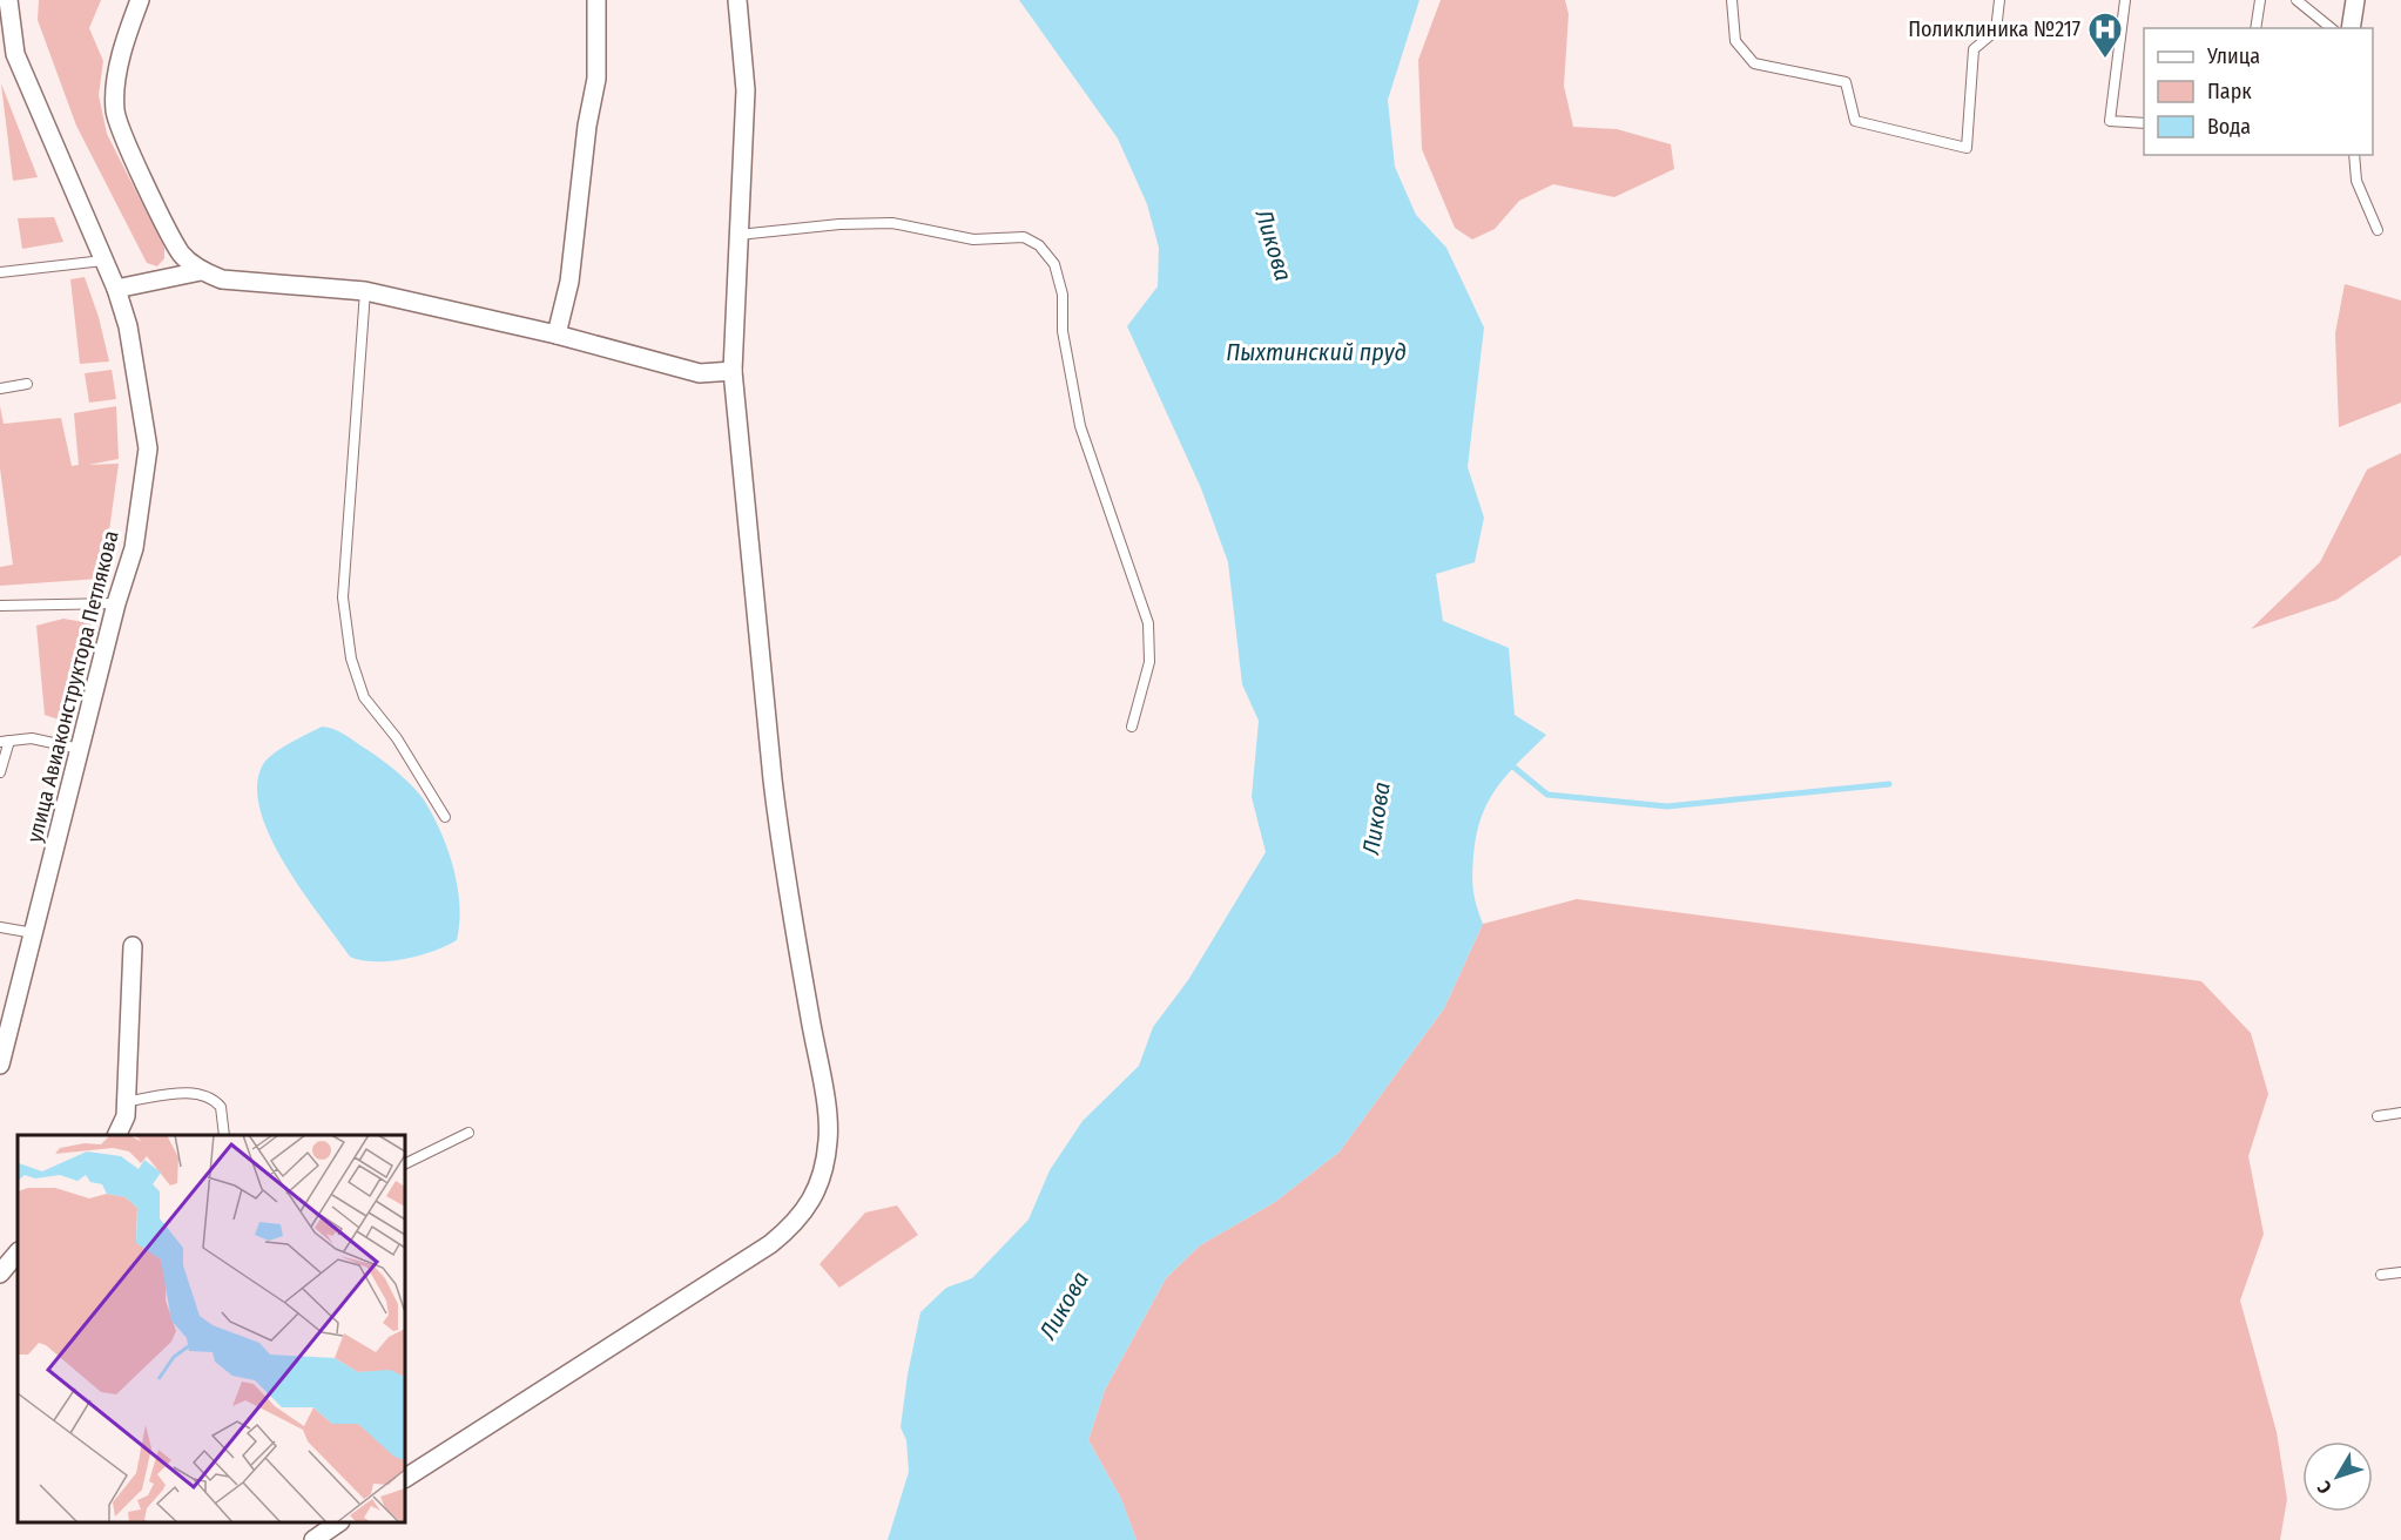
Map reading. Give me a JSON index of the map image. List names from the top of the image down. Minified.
{"streets":{"street":["улица Авиаконструктора Петлякова"]},"water":["Ликова","Пыхтинский пруд"],"places":{"hospital":["Поликлиника №217"]},"legend":["Улица","Парк","Вода"],"north":"bottom left"}
